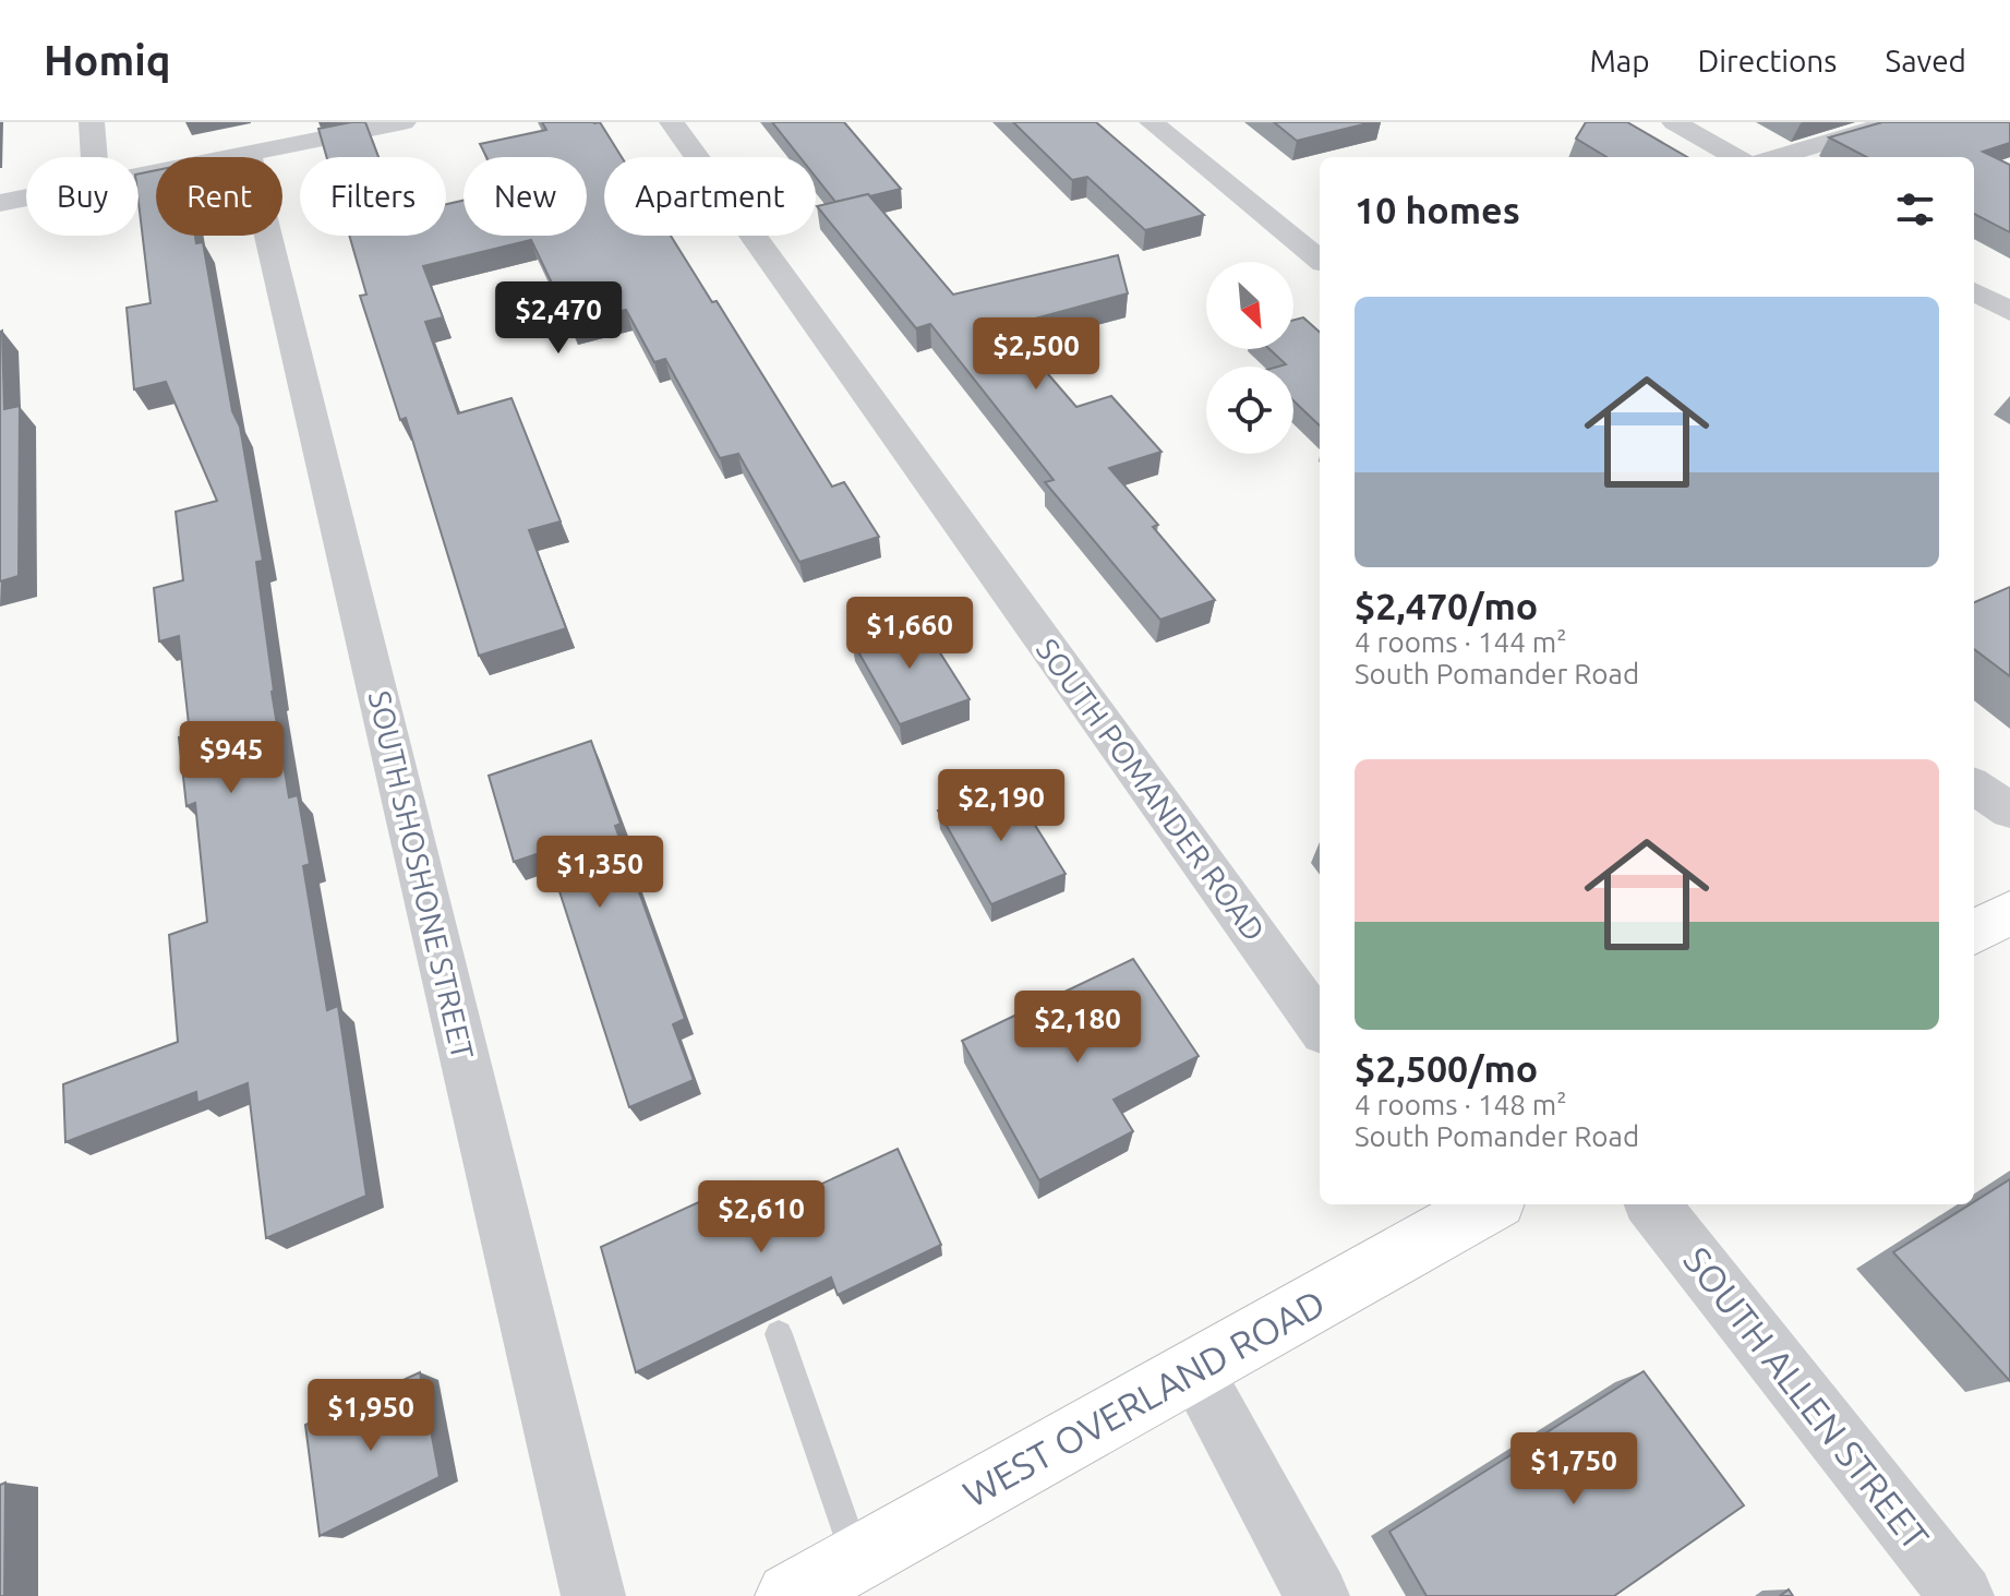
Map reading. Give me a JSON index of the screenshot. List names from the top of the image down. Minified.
{"streets":{"main road":["WEST OVERLAND ROAD"],"street":["SOUTH POMANDER ROAD","SOUTH SHOSHONE STREET","SOUTH ALLEN STREET"]},"north":"bottom right","page":{"header":"Homiq","nav":["Map","Directions","Saved"],"chip":["Buy","Rent","Filters","New","Apartment"],"heading":"10 homes","list":[{"name":"$2,470/mo","note":"4 rooms · 144 m² · South Pomander Road"},{"name":"$2,500/mo","note":"4 rooms · 148 m² · South Pomander Road"}],"price":["$2,470","$2,500","$1,660","$945","$2,190","$1,350","$2,180","$2,610","$1,950","$1,750"]}}
